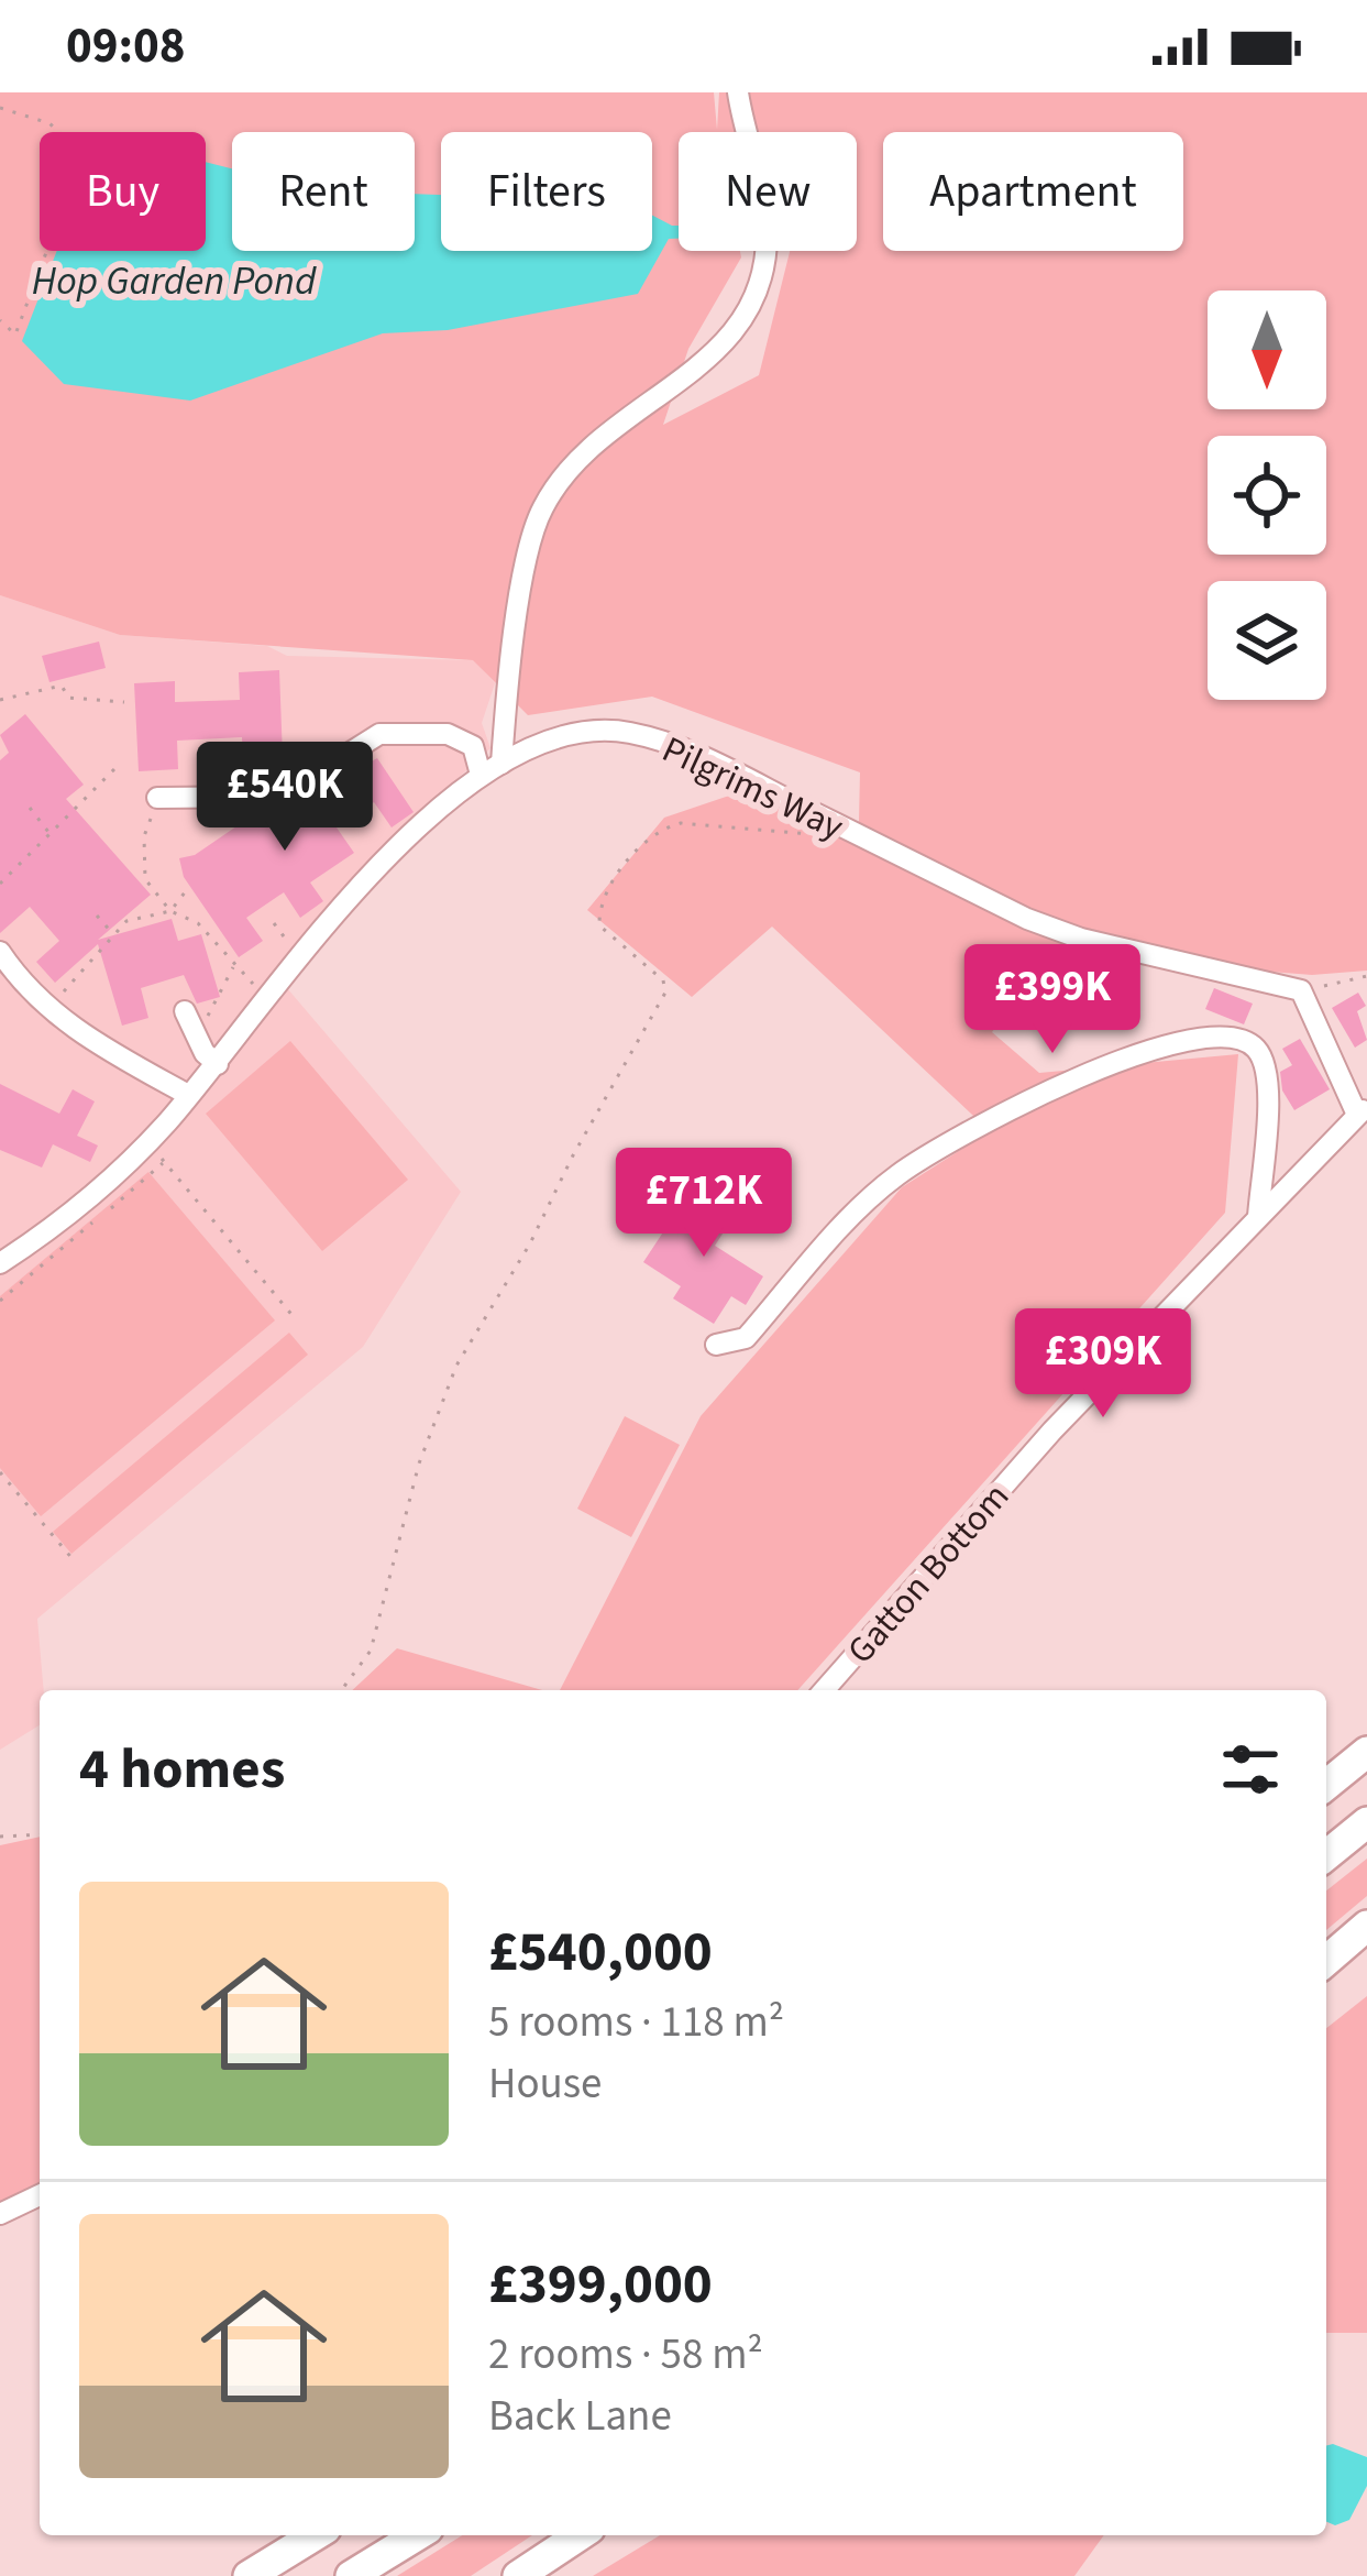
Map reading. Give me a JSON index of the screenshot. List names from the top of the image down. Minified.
{"streets":{"street":["Pilgrims Way","Gatton Bottom"]},"water":["Hop Garden Pond"],"north":"bottom","page":{"status":"09:08","chip":["Buy","Rent","Filters","New","Apartment"],"price":["£540K","£399K","£712K","£309K"],"heading":"4 homes","list":[{"name":"£540,000","note":"5 rooms · 118 m² · House"},{"name":"£399,000","note":"2 rooms · 58 m² · Back Lane"}]}}
